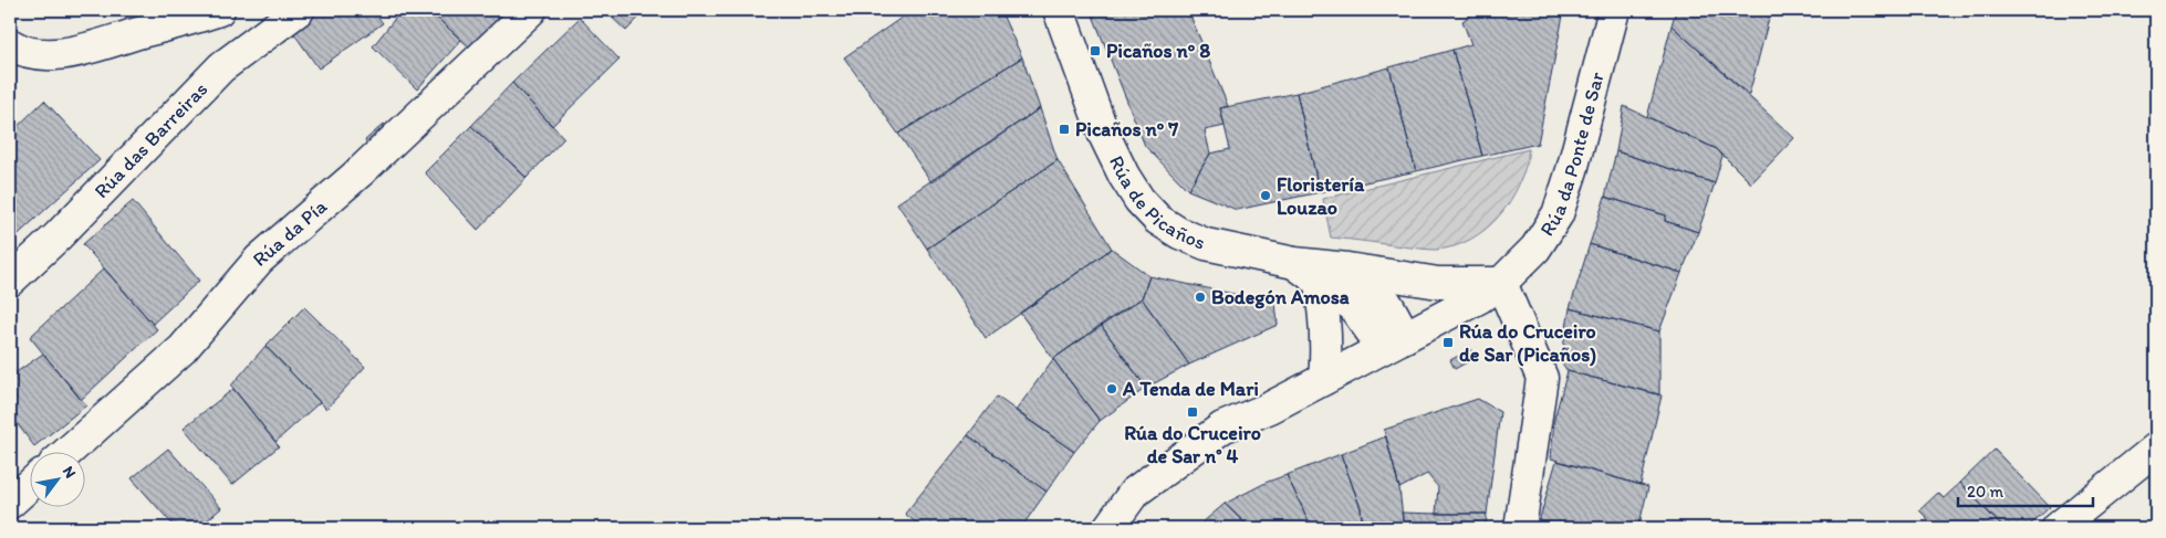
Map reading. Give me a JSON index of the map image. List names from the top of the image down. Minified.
{"streets":{"street":["Rúa das Barreiras","Rúa da Ponte de Sar","Rúa de Picaños","Rúa da Pía"]},"crossings":[["Rúa da Ponte de Sar","Rúa de Picaños"]],"places":{"transit":["Picaños nº 8","Picaños nº 7","Rúa do Cruceiro de Sar (Picaños)","Rúa do Cruceiro de Sar n° 4"],"other":["Floristería Louzao","Bodegón Amosa","A Tenda de Mari"]},"scale_bar":"20 m","north":"top right"}
